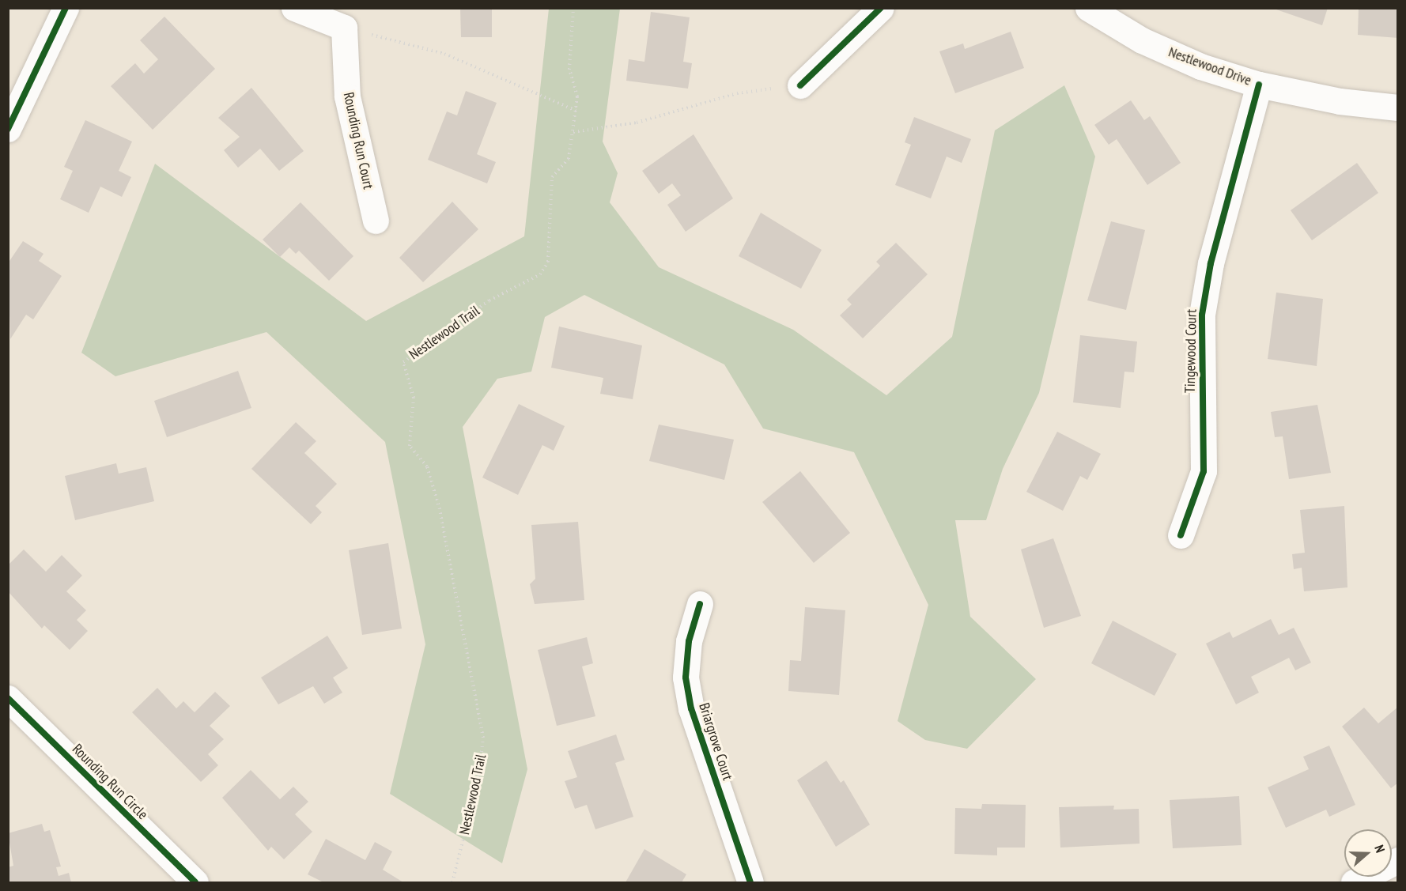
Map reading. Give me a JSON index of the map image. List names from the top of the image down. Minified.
{"streets":{"street":["Nestlewood Drive","Rounding Run Court","Tingewood Court","Briargrove Court","Rounding Run Circle"],"path":["Nestlewood Trail"]},"crossings":[["Nestlewood Drive","Tingewood Court"]],"north":"right"}
